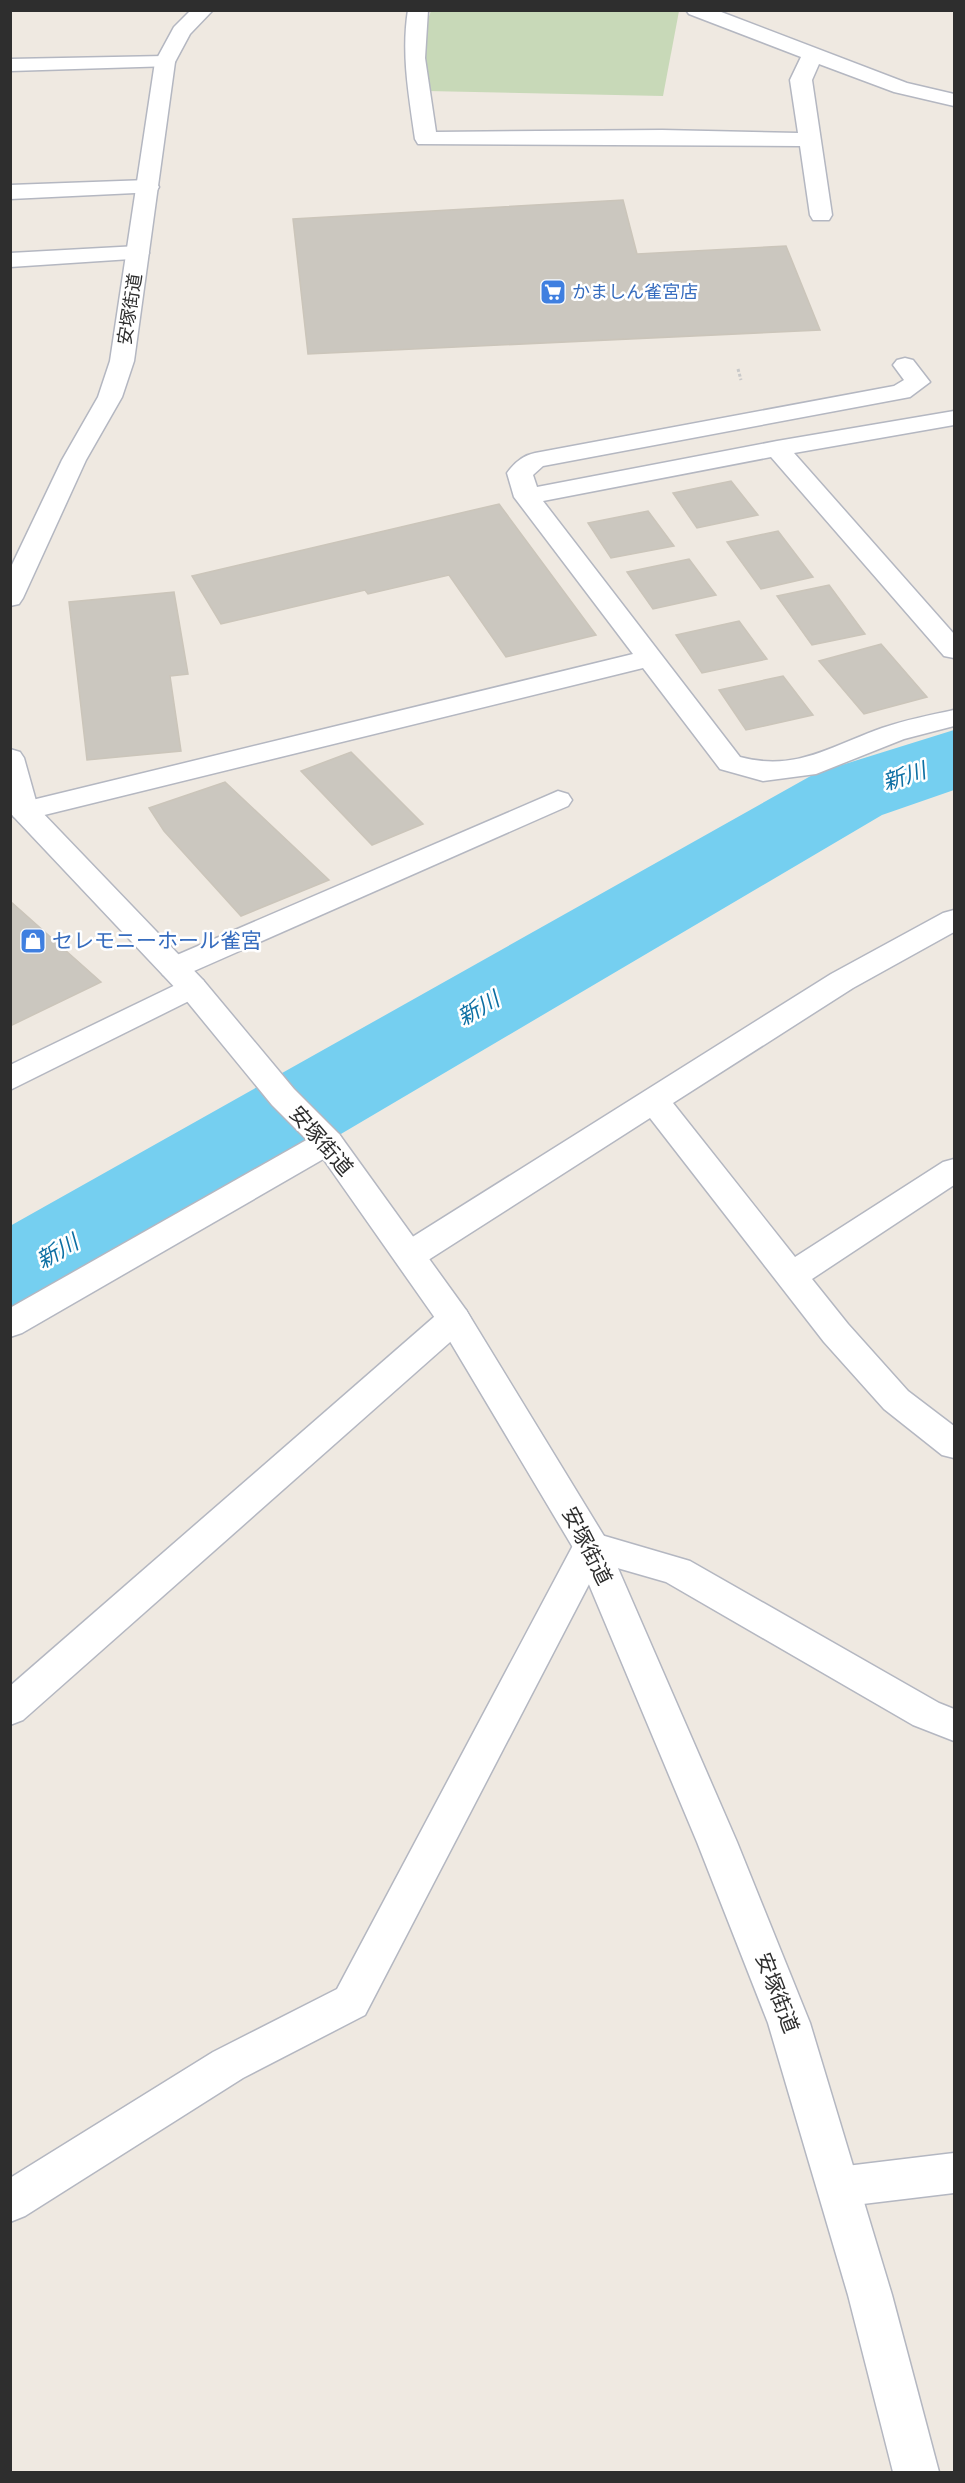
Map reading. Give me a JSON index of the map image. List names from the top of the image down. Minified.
{"streets":{"street":["安塚街道"]},"water":["新川"],"places":{"supermarket":["かましん雀宮店"],"shop":["セレモニーホール雀宮"]}}
